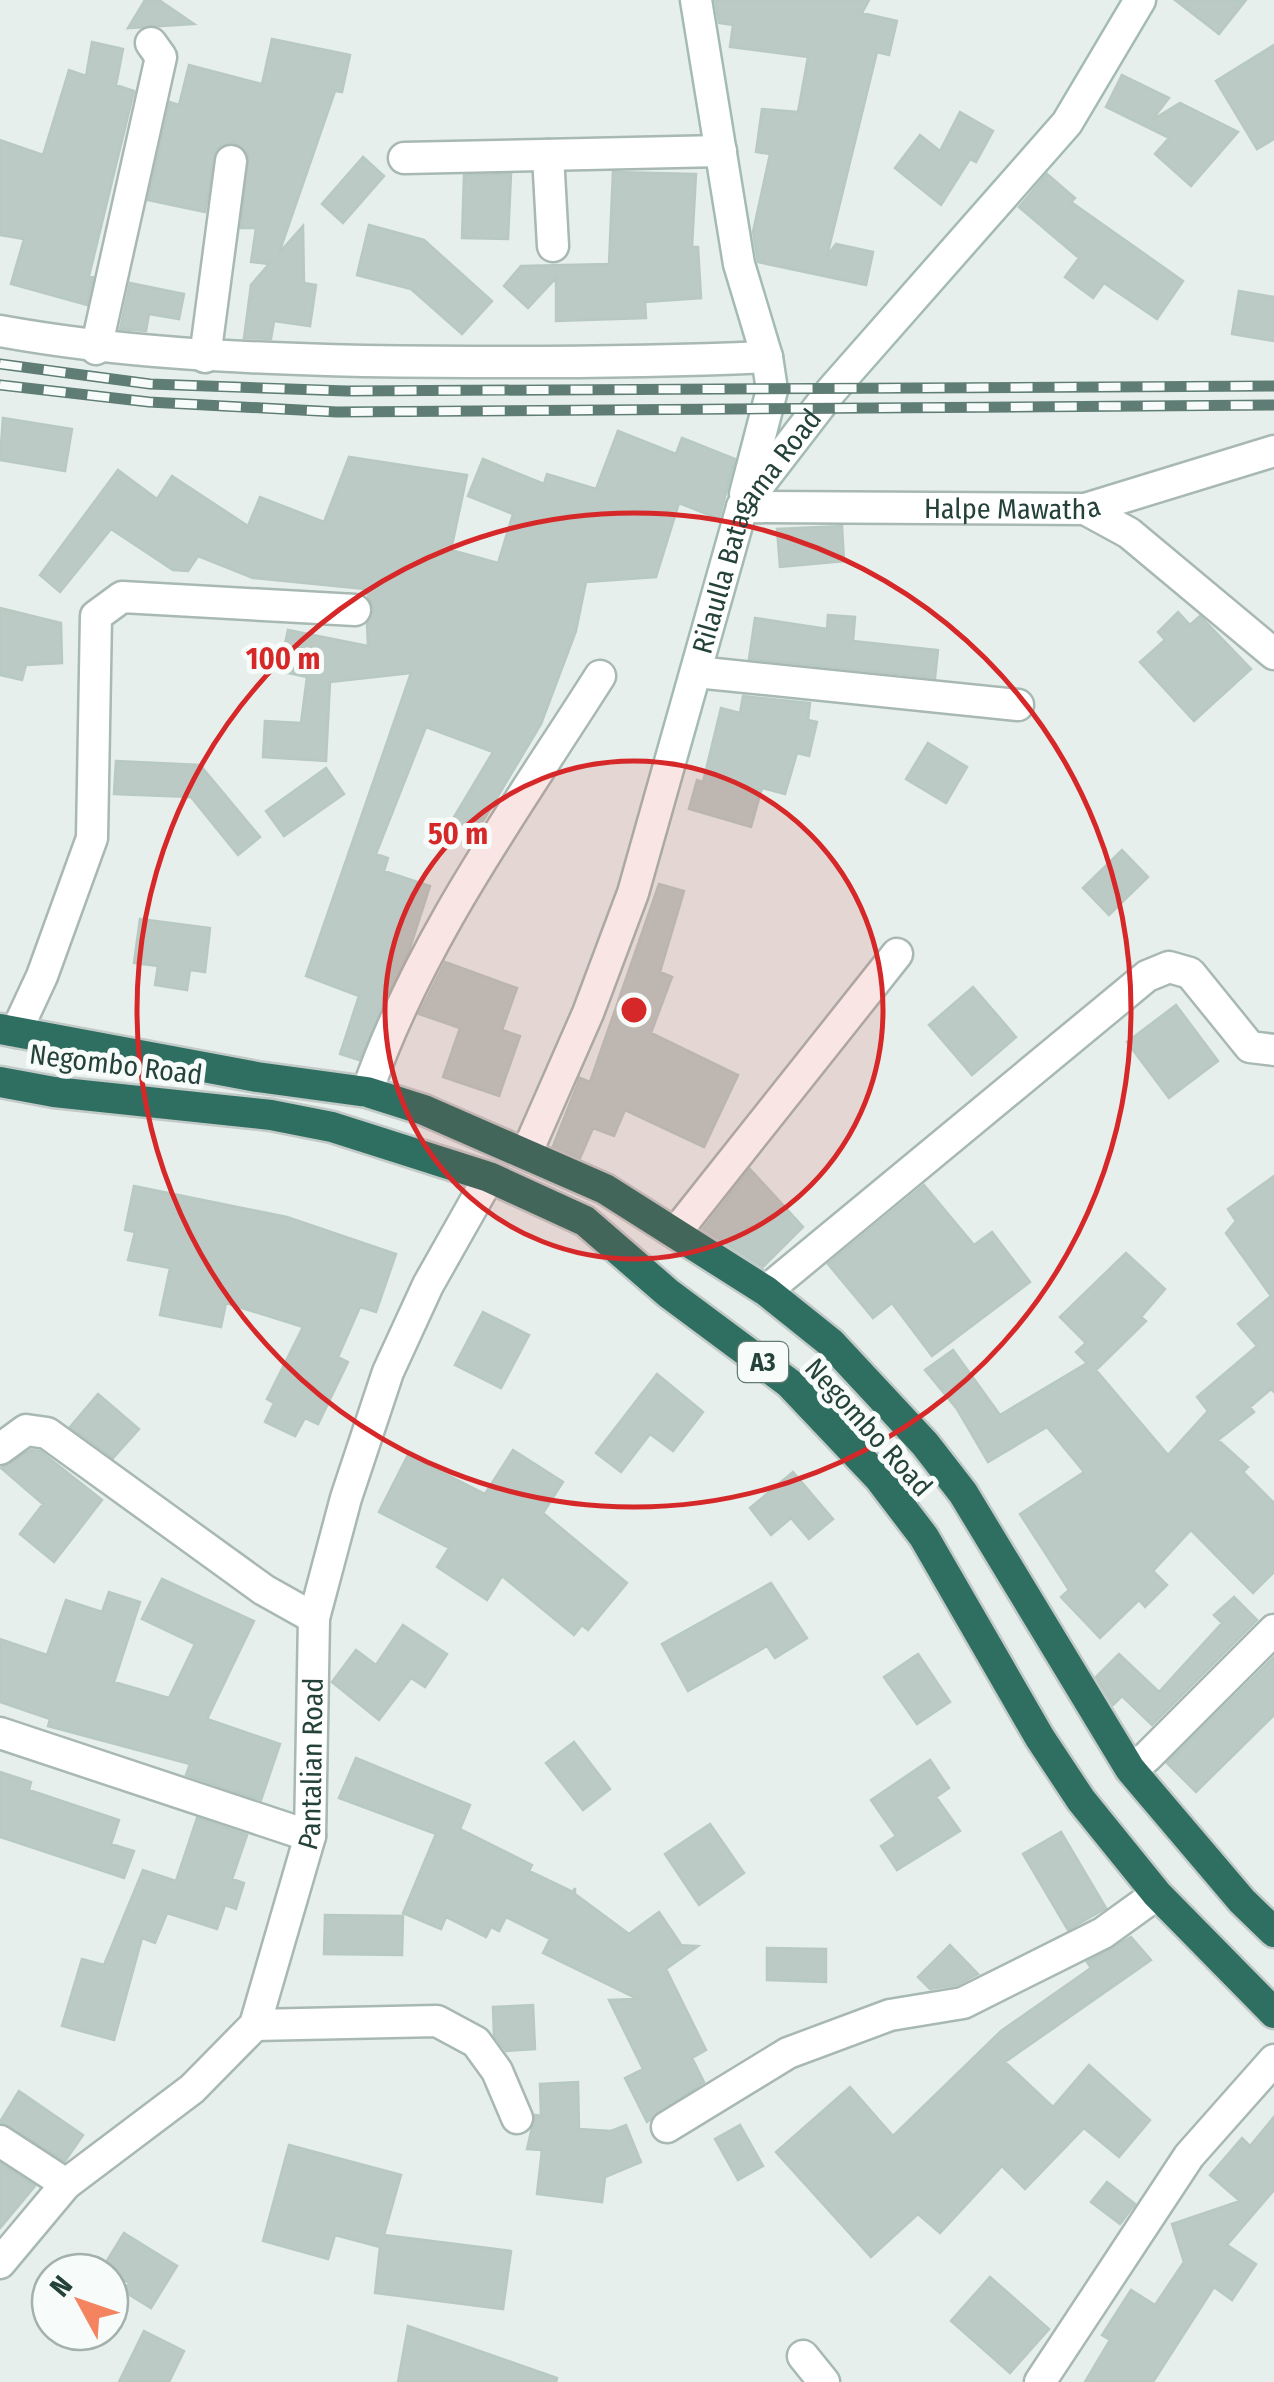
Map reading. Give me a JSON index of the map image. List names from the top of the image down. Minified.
{"streets":{"highway":["Negombo Road","A3"],"street":["Halpe Mawatha","Rilaulla Batagama Road","Pantalian Road"]},"crossings":[["Halpe Mawatha","Rilaulla Batagama Road"],["Rilaulla Batagama Road","Negombo Road"],["Negombo Road","Pantalian Road"]],"north":"top left","rings":["100 m","50 m"]}
